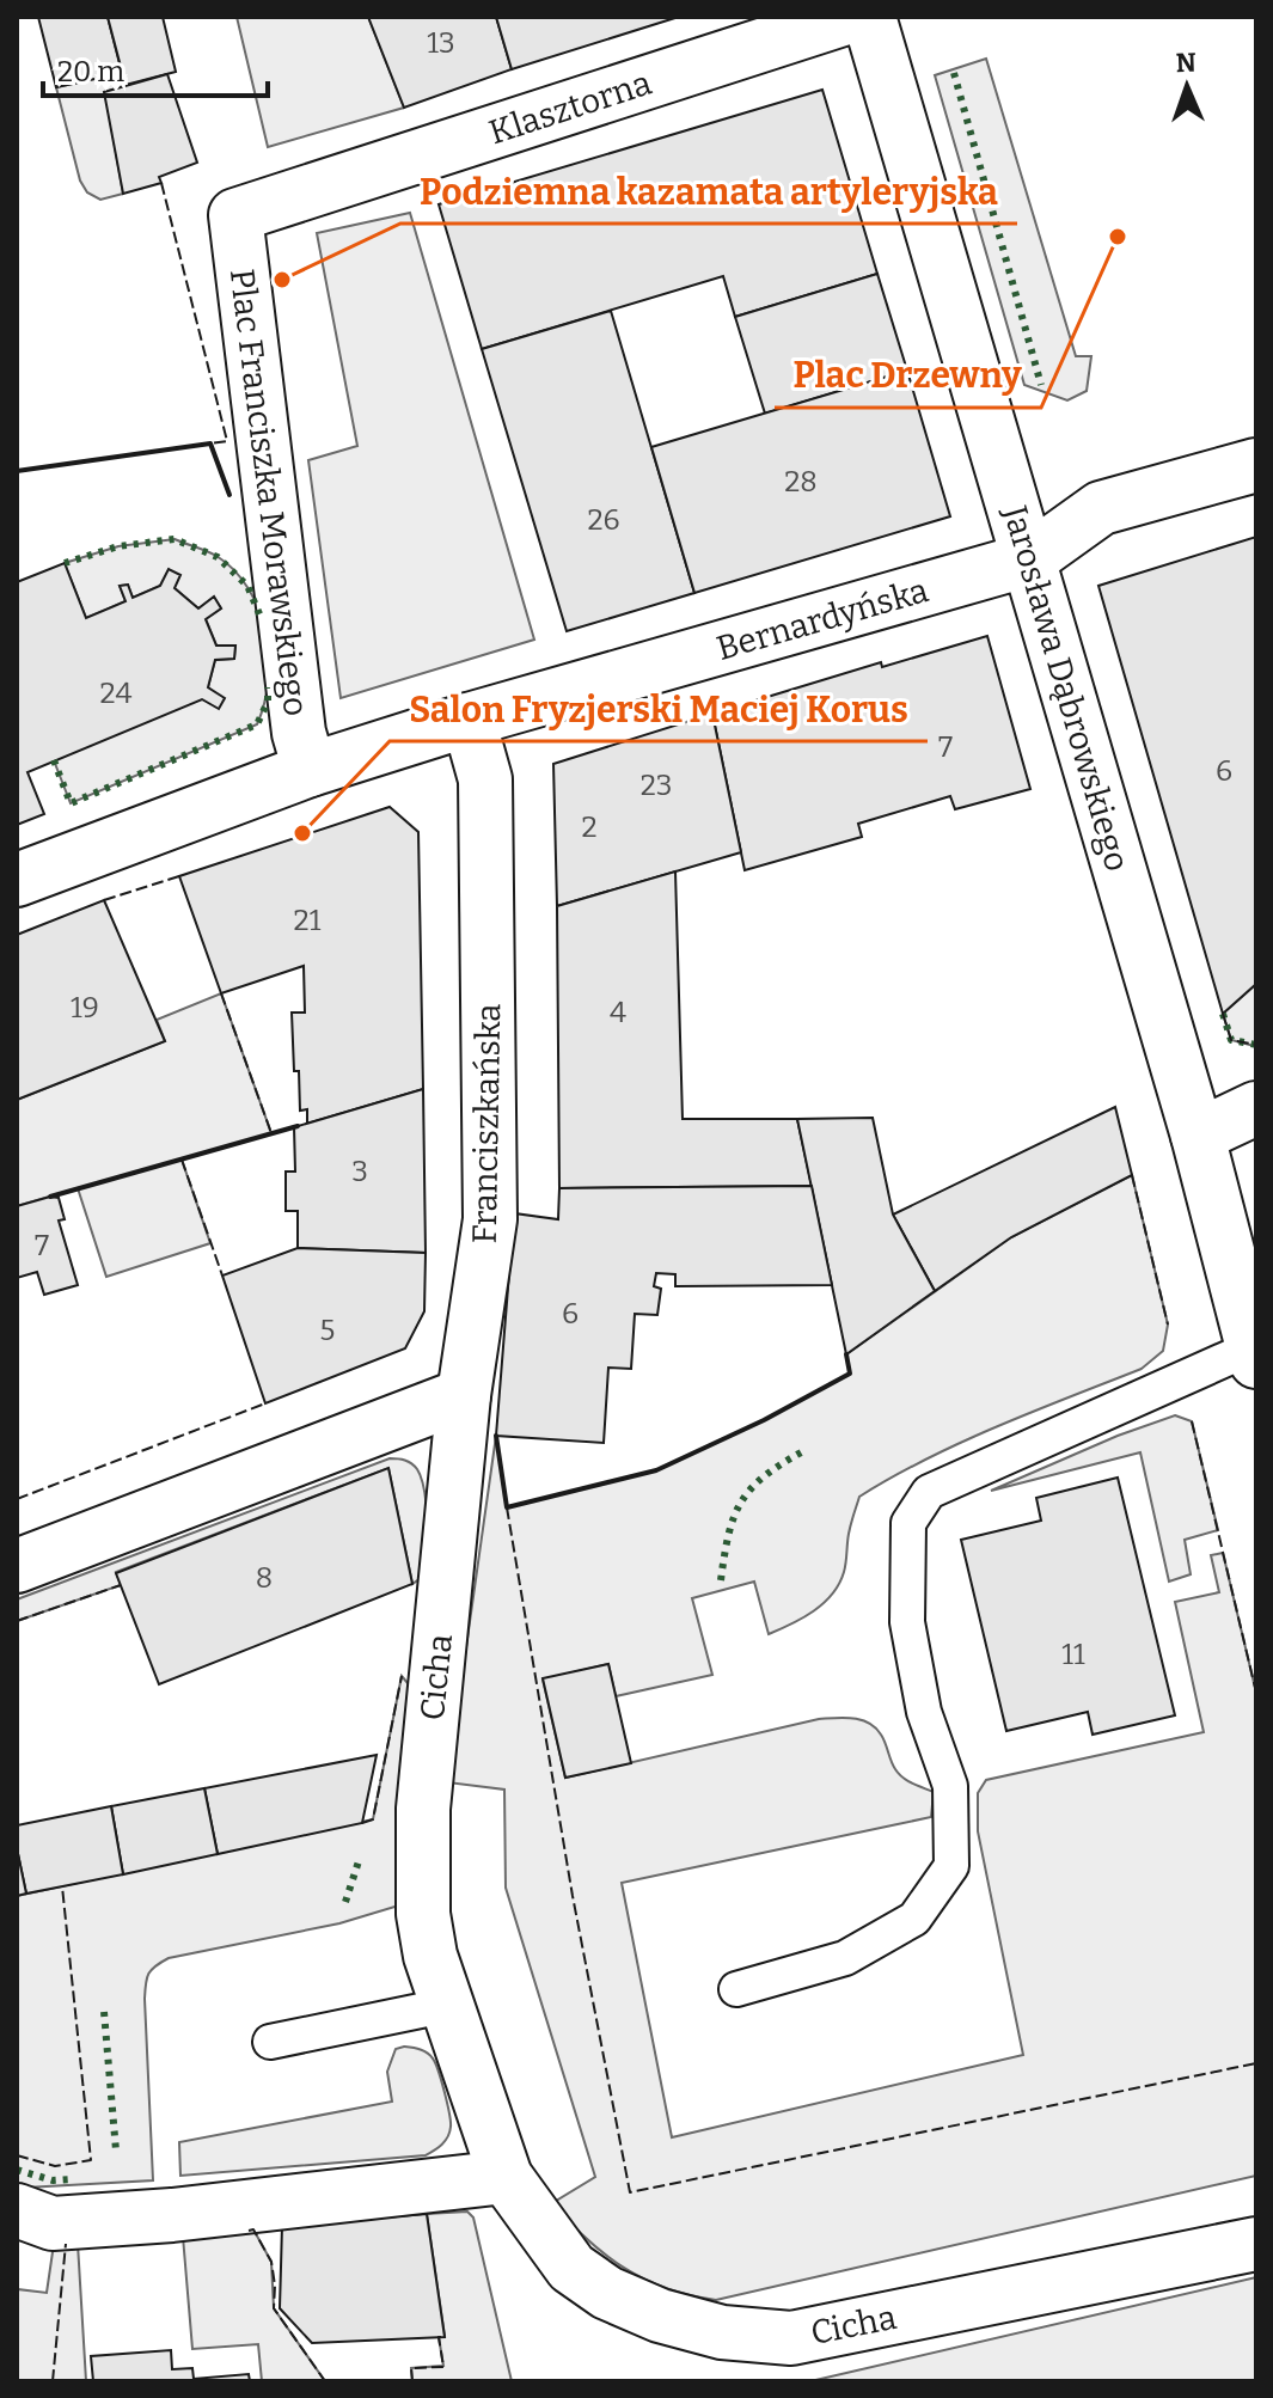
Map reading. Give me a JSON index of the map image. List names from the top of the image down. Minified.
{"streets":{"street":["Klasztorna","Plac Franciszka Morawskiego","Bernardyńska","Jarosława Dąbrowskiego","Franciszkańska","Cicha"]},"crossings":[["Klasztorna","Plac Franciszka Morawskiego"],["Plac Franciszka Morawskiego","Bernardyńska"],["Bernardyńska","Jarosława Dąbrowskiego"],["Bernardyńska","Franciszkańska"],["Franciszkańska","Cicha"]],"places":["Plac Drzewny","Podziemna kazamata artyleryjska","Salon Fryzjerski Maciej Korus"],"house_numbers":["13","28","26","24","7","6","23","2","21","19","4","3","7","6","5","8","11"],"scale_bar":"20 m","north":"top"}
